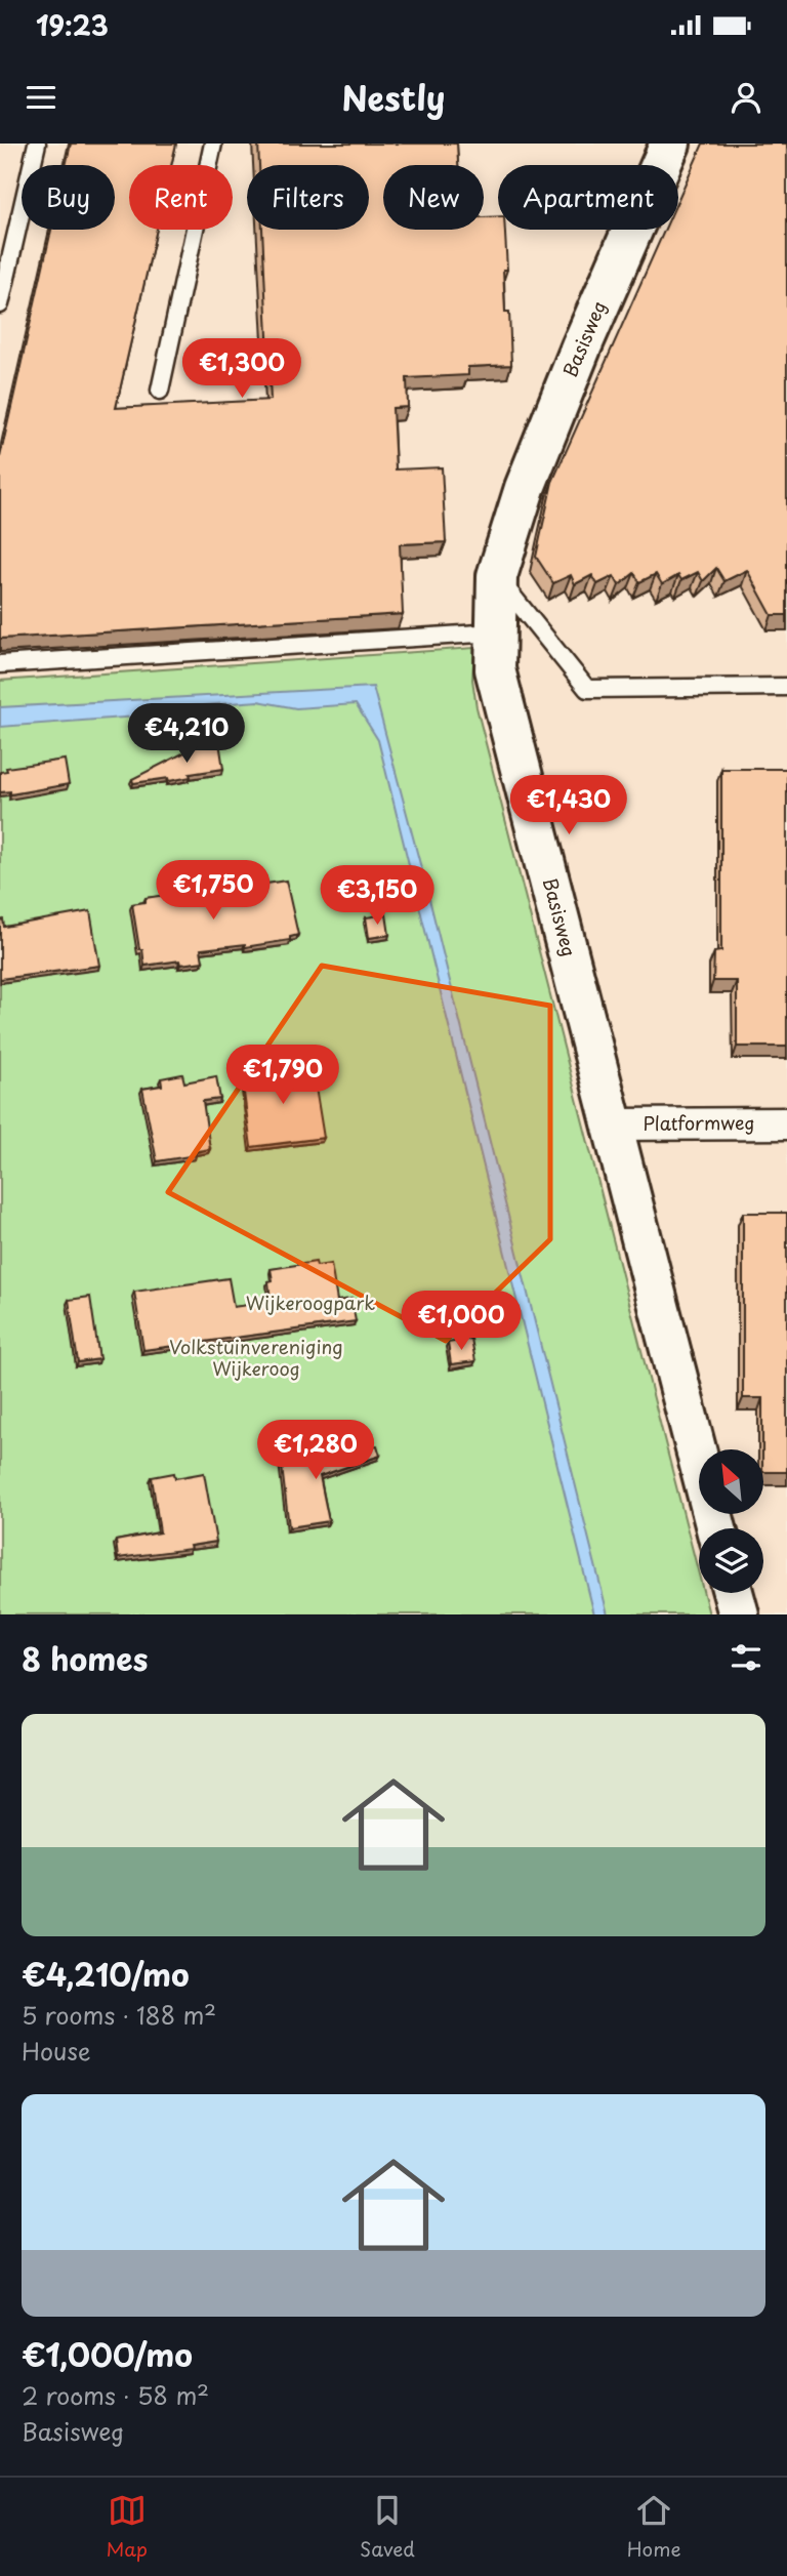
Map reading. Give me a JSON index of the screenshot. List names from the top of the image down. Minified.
{"streets":{"street":["Basisweg","Platformweg"]},"crossings":[["Basisweg","Platformweg"]],"parks":["Wijkeroogpark","Volkstuinvereniging Wijkeroog"],"north":"top left","page":{"status":"19:23","header":"Nestly","chip":["Buy","Rent","Filters","New","Apartment"],"price":["€1,300","€4,210","€1,430","€1,750","€3,150","€1,790","€1,000","€1,280"],"heading":"8 homes","list":[{"name":"€4,210/mo","note":"5 rooms · 188 m² · House"},{"name":"€1,000/mo","note":"2 rooms · 58 m² · Basisweg"}],"tabs":["Map","Saved","Home"]}}
